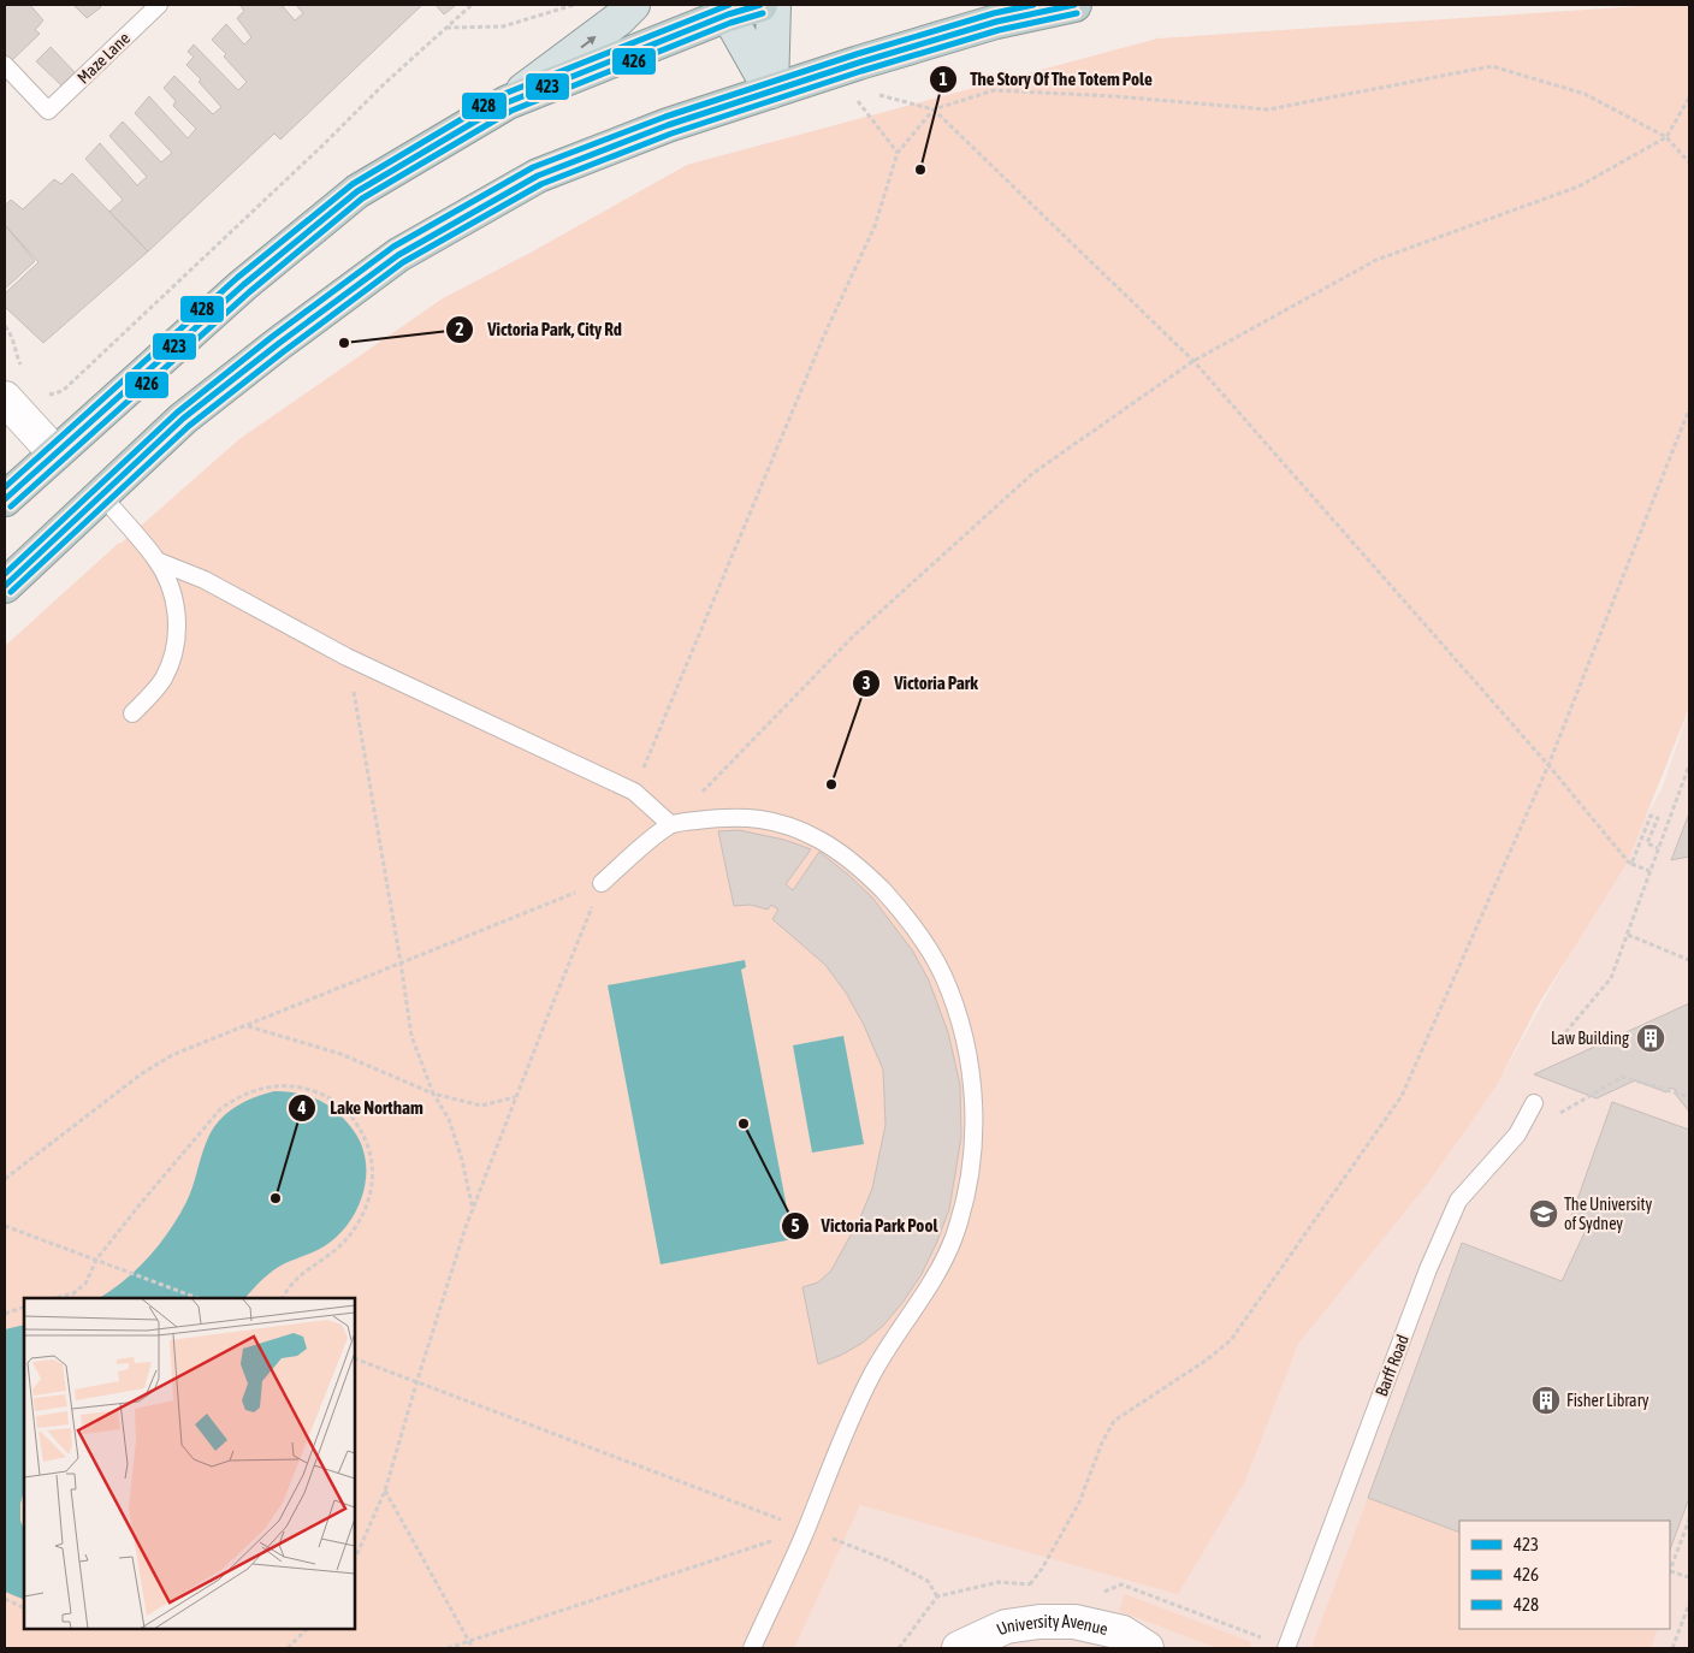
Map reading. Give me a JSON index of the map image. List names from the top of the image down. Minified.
{"streets":{"street":["University Avenue"],"lane":["Maze Lane","Barff Road"]},"places":{"other":["The Story Of The Totem Pole","Victoria Park, City Rd","Victoria Park","Victoria Park Pool","Lake Northam"],"building":["Law Building","Fisher Library"],"school or university":["The University of Sydney"]},"lines":["transit line 423","transit line 428","transit line 426"],"legend":["423","426","428"]}
